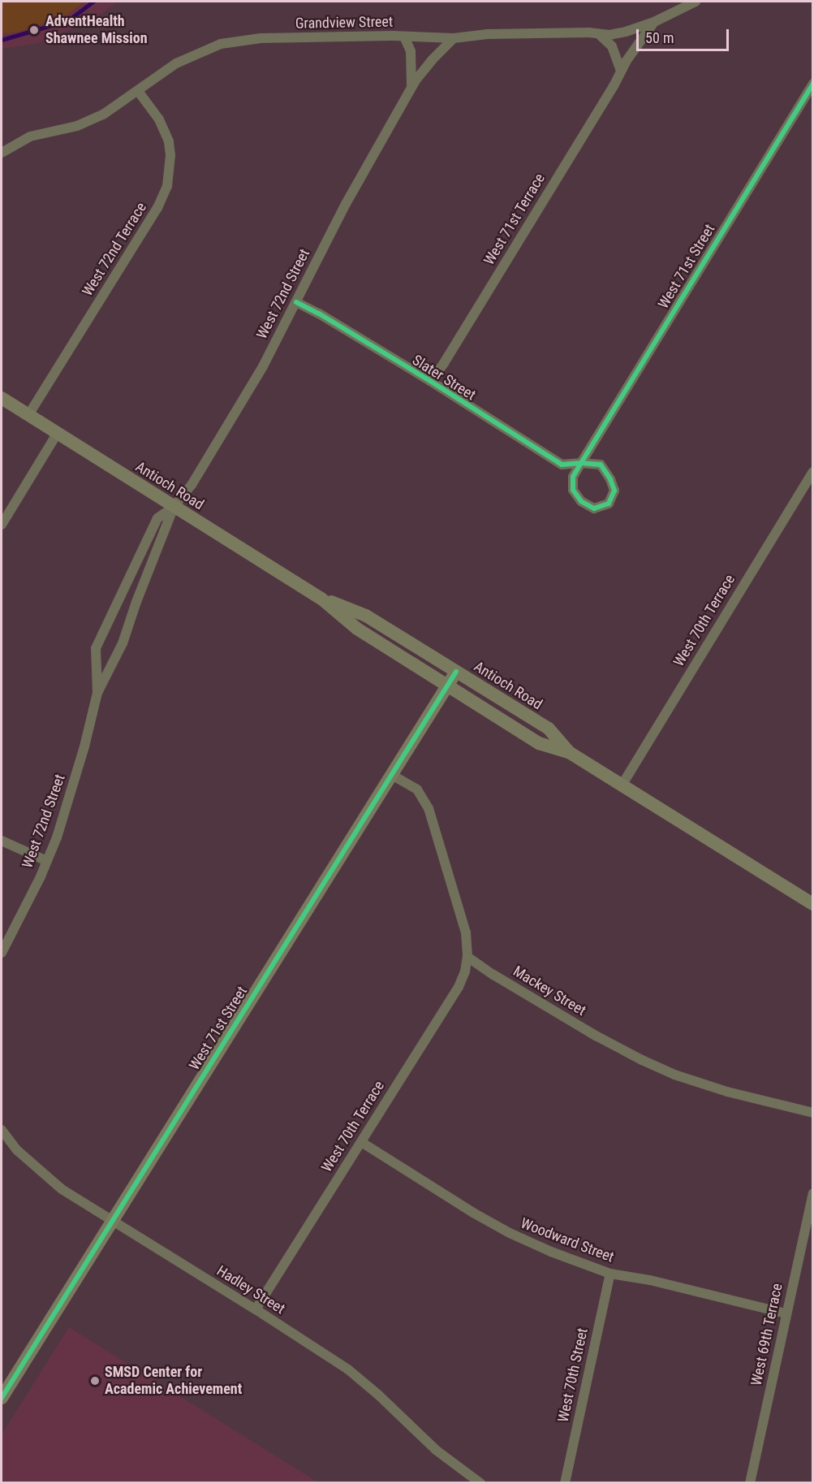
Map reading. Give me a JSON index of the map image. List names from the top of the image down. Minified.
{"streets":{"main road":["West 71st Street","Antioch Road"],"street":["Grandview Street","West 71st Terrace","West 72nd Terrace","West 72nd Street","Slater Street","West 70th Terrace","Mackey Street","Woodward Street","Hadley Street","West 69th Terrace","West 70th Street"]},"crossings":[["Grandview Street","West 71st Terrace"],["Grandview Street","West 72nd Terrace"],["Grandview Street","West 72nd Street"],["West 71st Terrace","Slater Street"],["West 72nd Terrace","Antioch Road"],["West 71st Street","Slater Street"],["West 71st Street","Antioch Road"],["West 71st Street","Hadley Street"],["West 72nd Street","Slater Street"],["West 72nd Street","Antioch Road"],["Antioch Road","West 70th Terrace"],["West 70th Terrace","Mackey Street"],["West 70th Terrace","Woodward Street"],["West 70th Terrace","Hadley Street"],["Woodward Street","West 69th Terrace"],["Woodward Street","West 70th Street"]],"places":["AdventHealth Shawnee Mission","SMSD Center for Academic Achievement"],"scale_bar":"50 m"}
